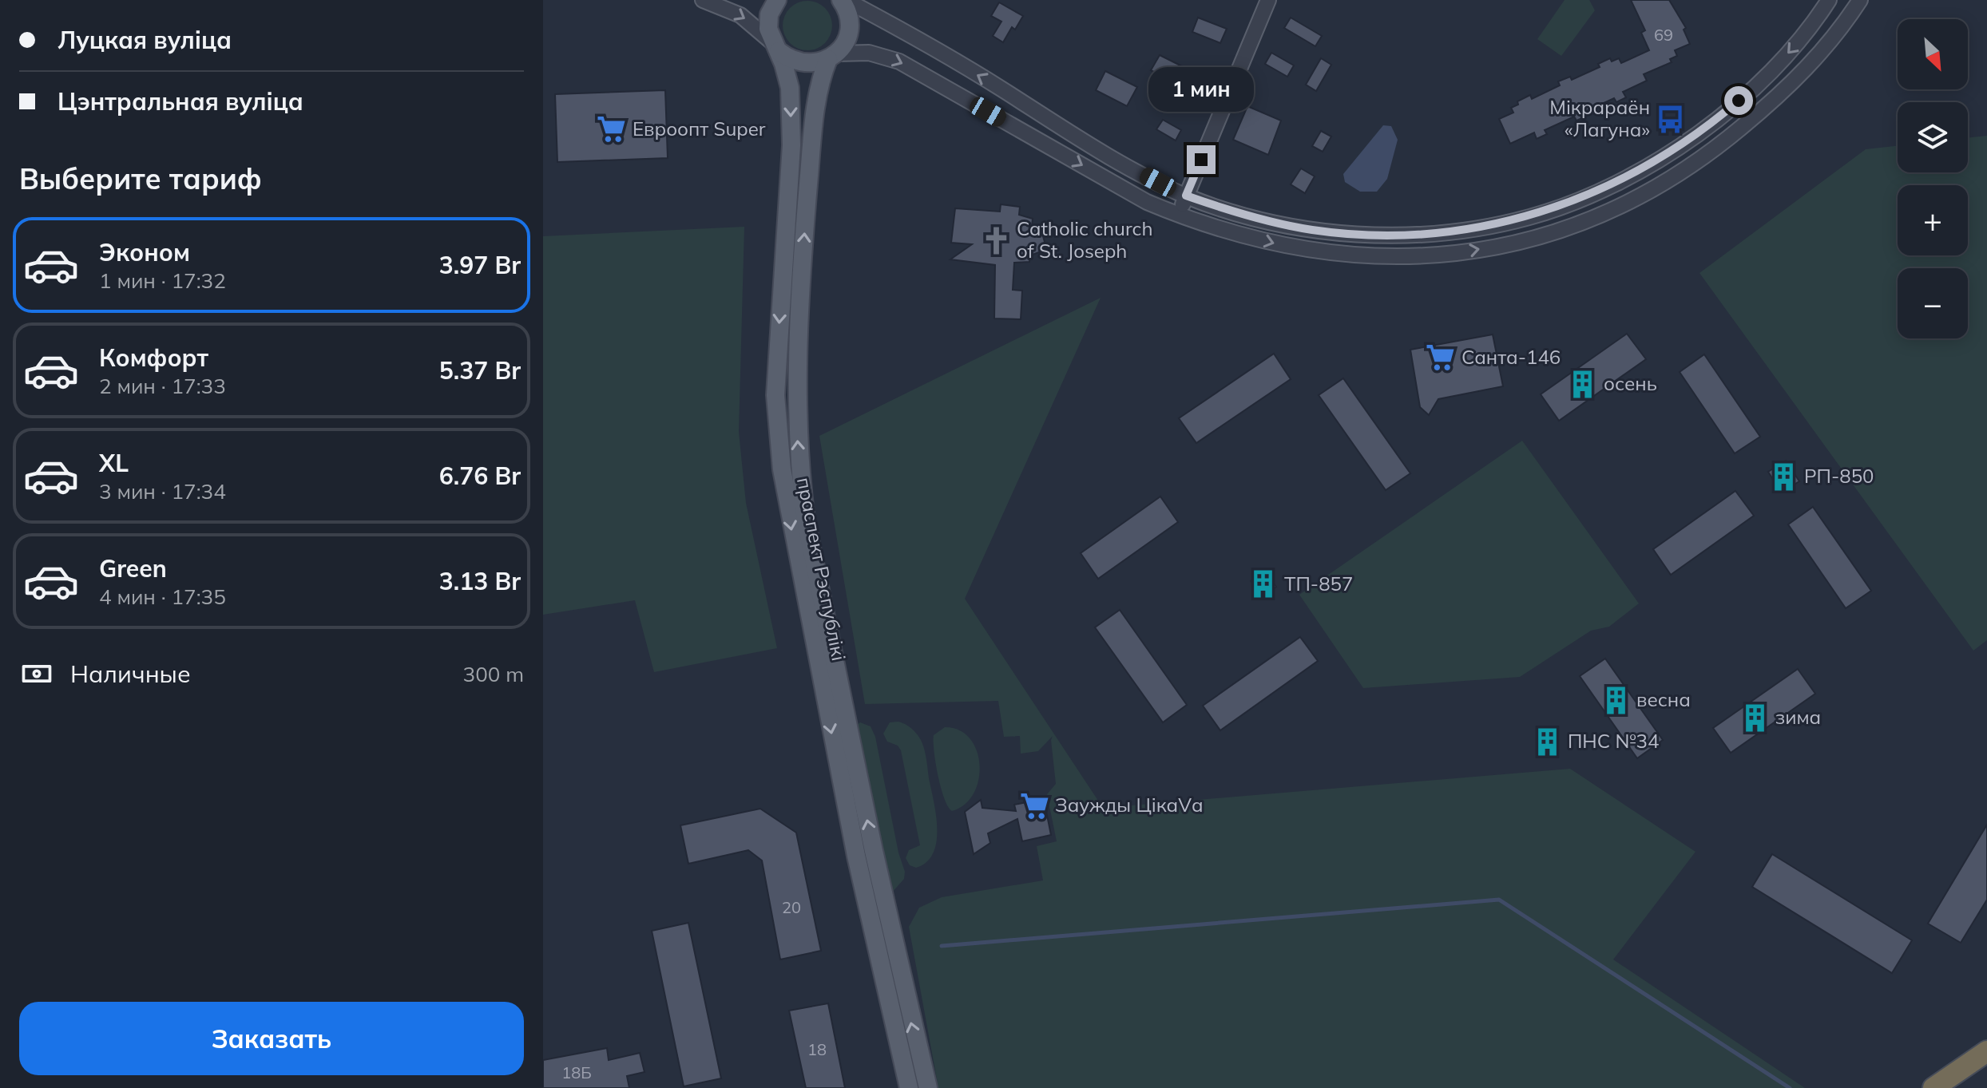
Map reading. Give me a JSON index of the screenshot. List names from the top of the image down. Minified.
{"streets":{"main road":["праспект Рэспублікі"]},"places":{"bus stop":["Мікрараён «Лагуна»"],"supermarket":["Евроопт Super","Санта-146","Заужды ЦікаVа"],"church":["Catholic church of St. Joseph"],"building":["осень","РП-850","ТП-857","весна","зима","ПНС №34"]},"house_numbers":["69","20","18","18Б"],"north":"bottom right","page":{"banner":["Луцкая вуліца","Цэнтральная вуліца"],"map_buttons":["+","−"],"bubble":"1 мин","heading":"Выберите тариф","list":[{"name":"Эконом","note":"1 мин · 17:32","value":"3.97 Br"},{"name":"Комфорт","note":"2 мин · 17:33","value":"5.37 Br"},{"name":"XL","note":"3 мин · 17:34","value":"6.76 Br"},{"name":"Green","note":"4 мин · 17:35","value":"3.13 Br"}],"pay":["Наличные","300 m"],"buttons":"Заказать"}}
